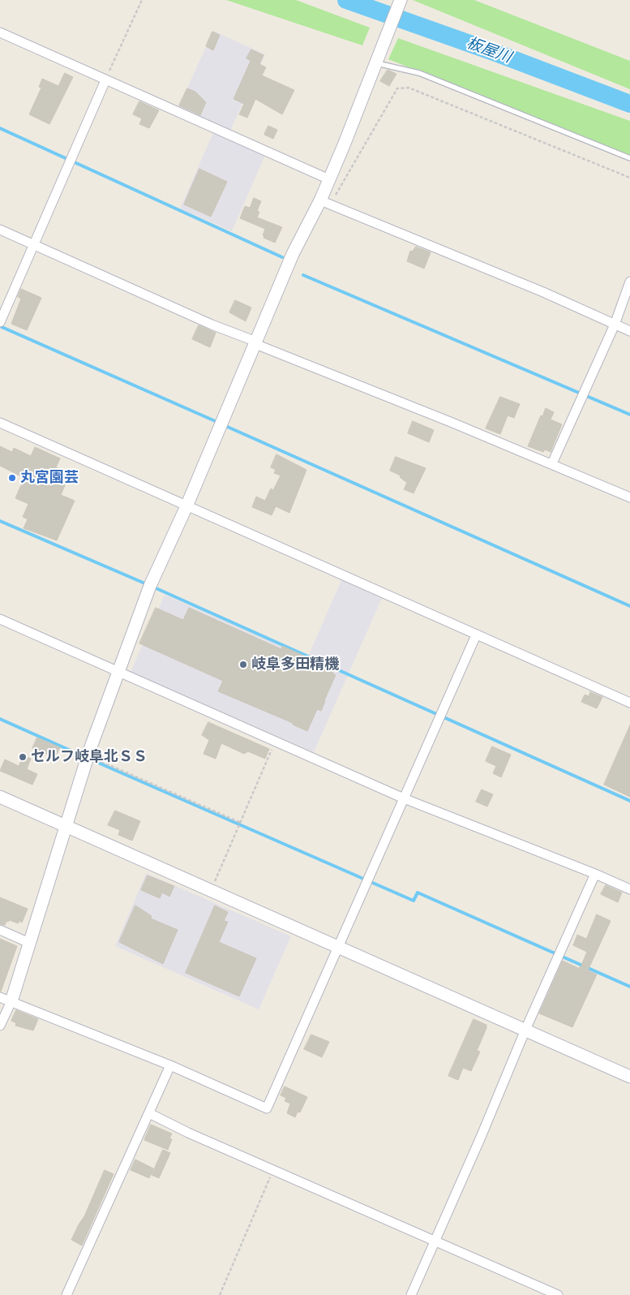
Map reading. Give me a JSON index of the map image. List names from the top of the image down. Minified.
{"water":["板屋川"],"places":["丸宮園芸","岐阜多田精機","セルフ岐阜北ＳＳ"]}
